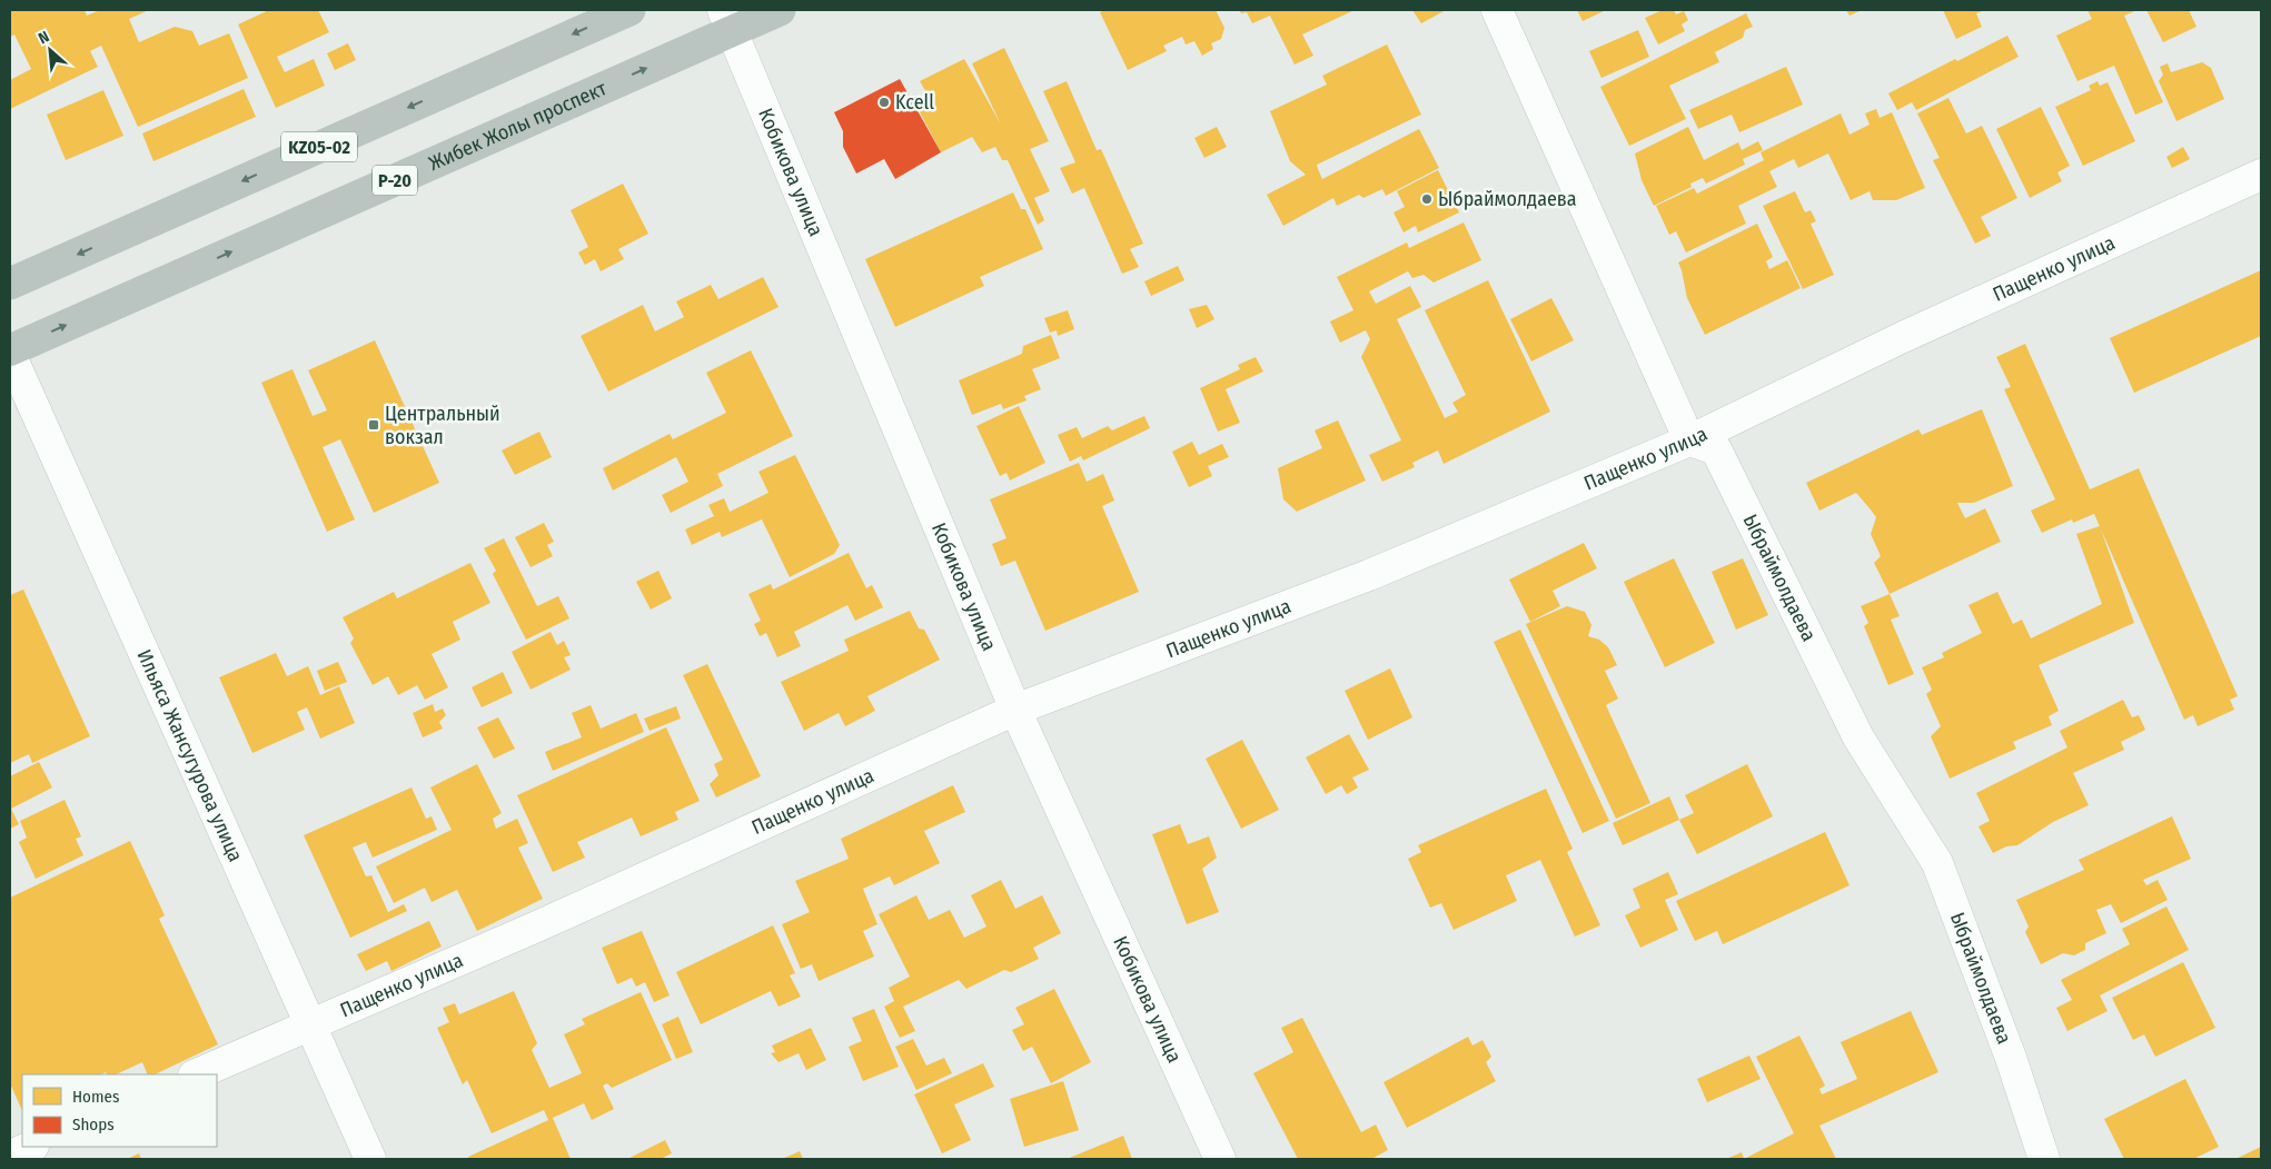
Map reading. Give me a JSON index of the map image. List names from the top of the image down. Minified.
{"streets":{"highway":["Жибек Жолы проспект","KZ05-02","Р-20"],"street":["Кобикова улица","Пащенко улица","Ыбраймолдаева","Ильяса Жансугурова улица"]},"crossings":[["Жибек Жолы проспект","Кобикова улица"],["Жибек Жолы проспект","Ильяса Жансугурова улица"],["Кобикова улица","Пащенко улица"],["Пащенко улица","Ыбраймолдаева"],["Пащенко улица","Ильяса Жансугурова улица"]],"places":{"other":["Kcell","Ыбраймолдаева"],"transit":["Центральный вокзал"]},"legend":["Homes","Shops"],"north":"top left"}
